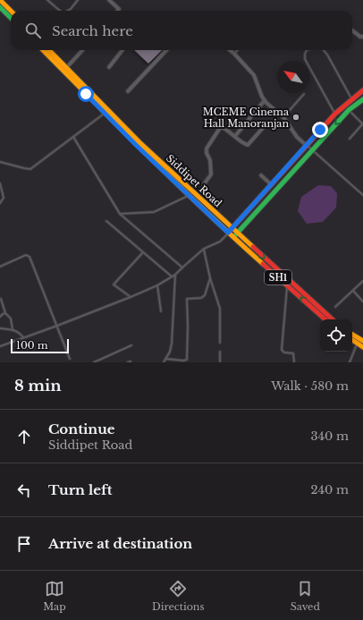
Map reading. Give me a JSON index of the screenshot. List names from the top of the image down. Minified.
{"streets":{"main road":["Siddipet Road","SH1"]},"places":["MCEME Cinema Hall Manoranjan"],"scale_bar":"100 m","north":"top left","page":{"search":"Search here","scale":"100 m","heading":["8 min","Walk · 580 m"],"list":[["Continue","Siddipet Road","340 m"],["Turn left","240 m"],"Arrive at destination"],"nav":["Map","Directions","Saved"]}}
